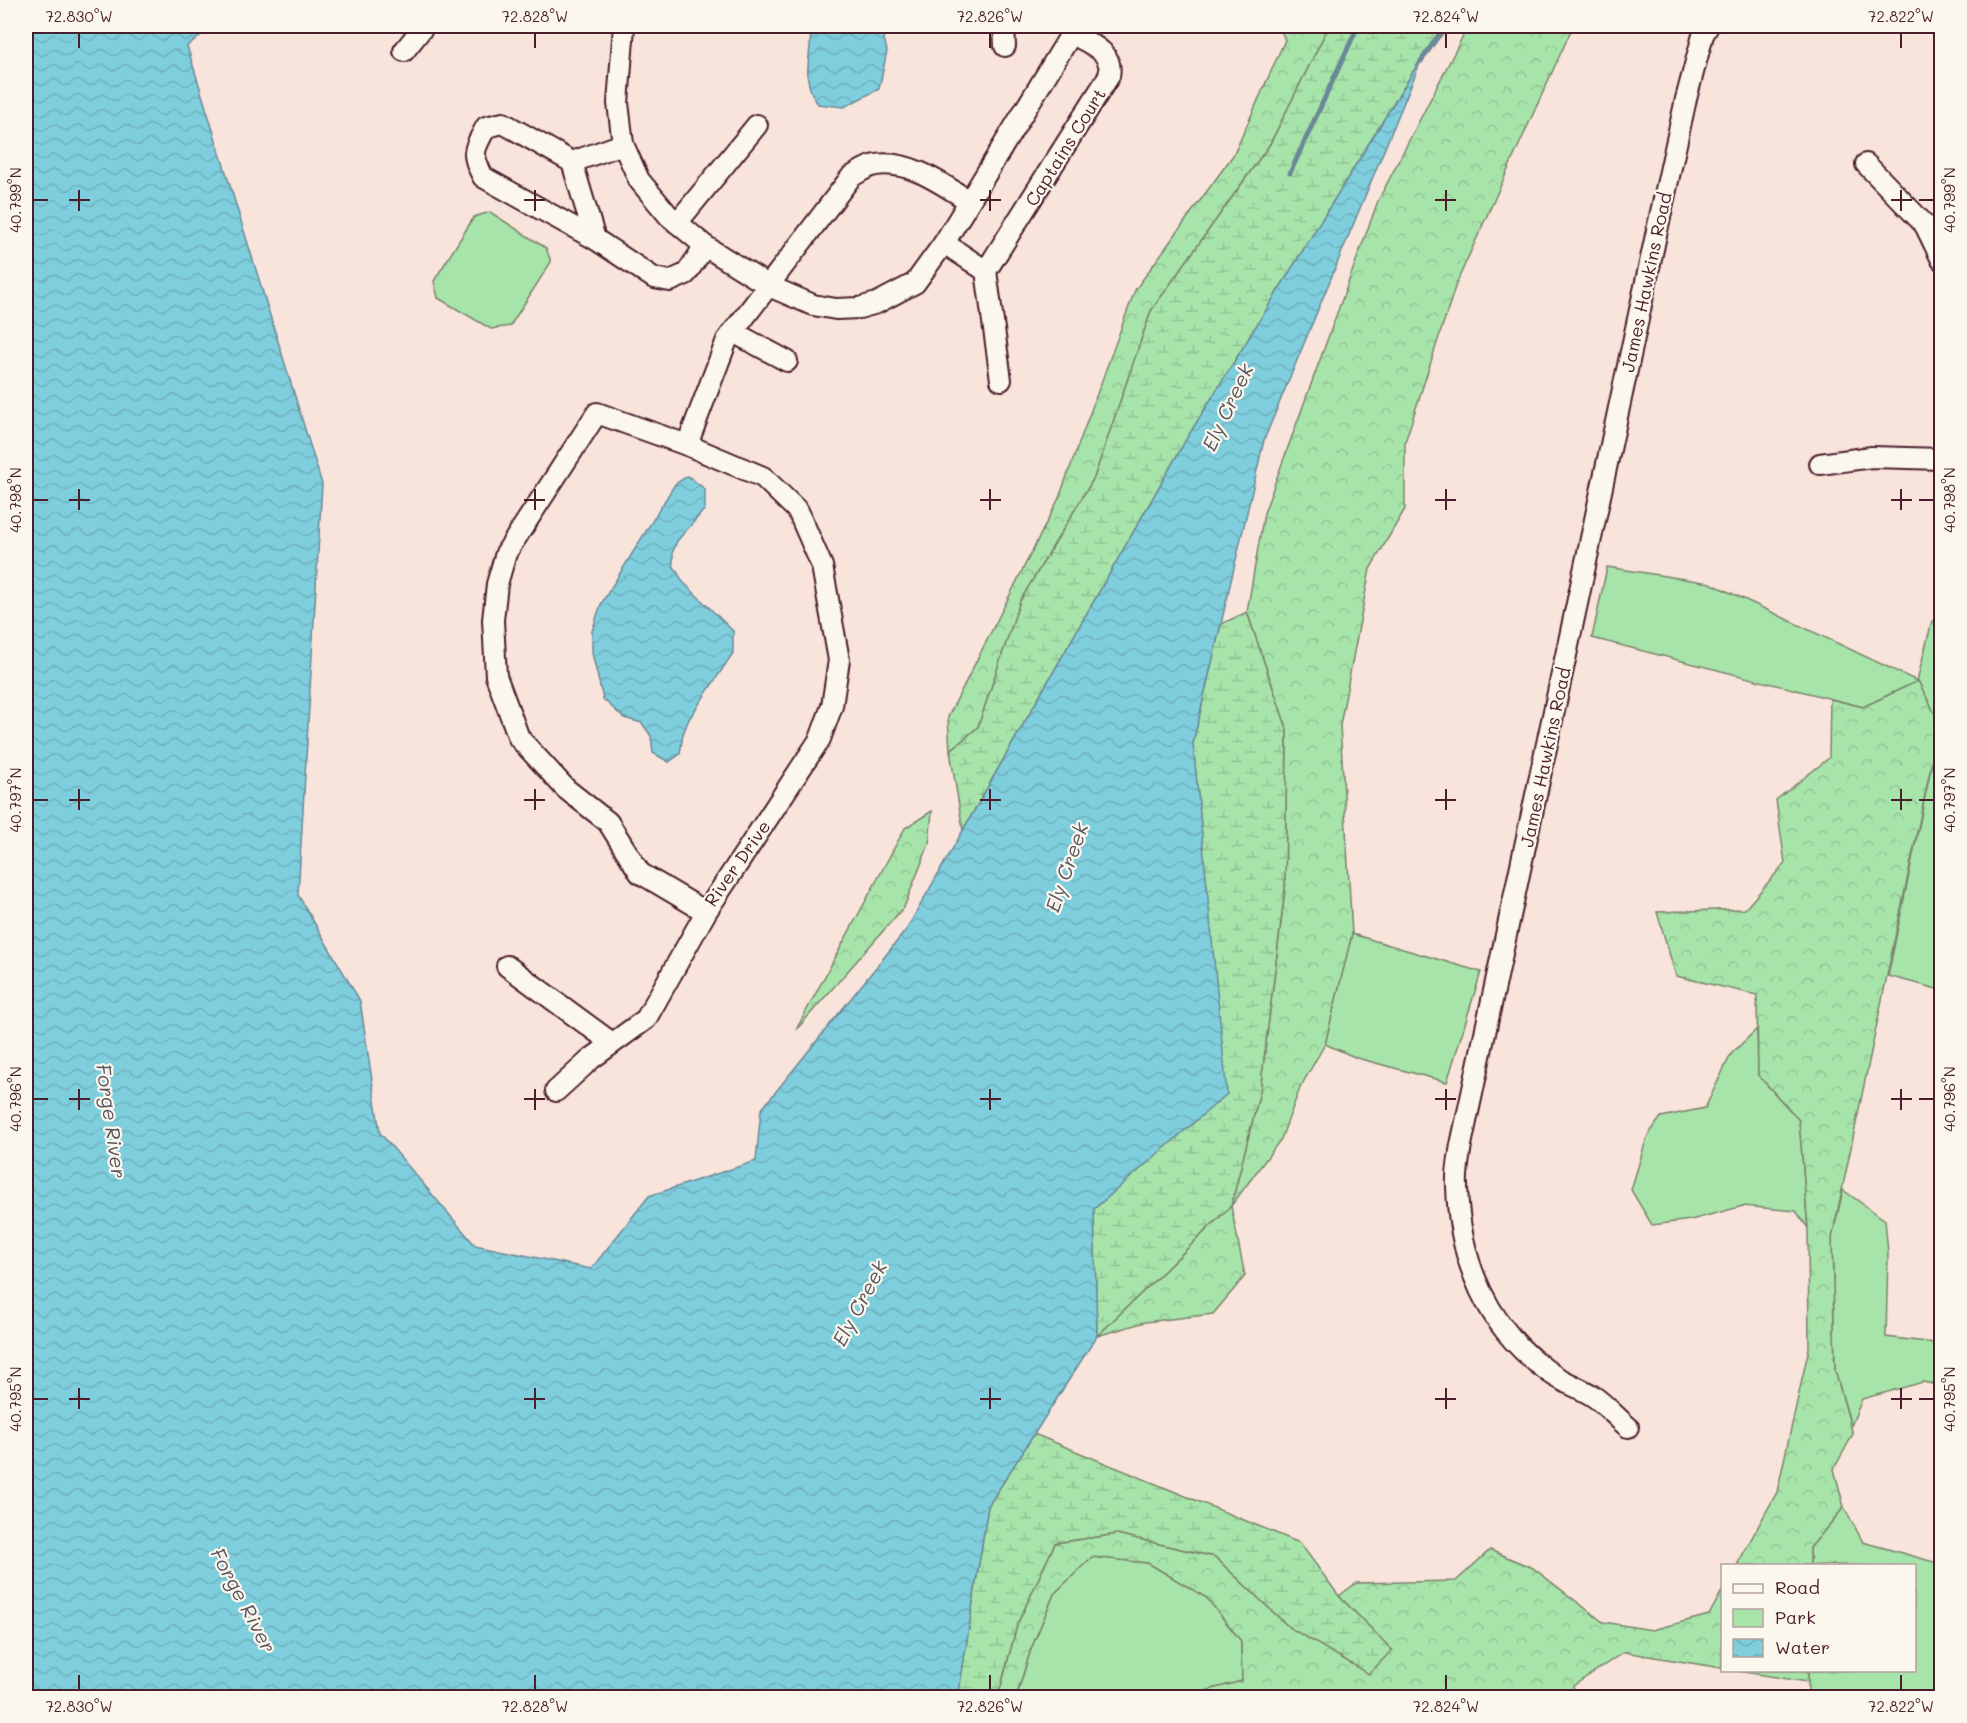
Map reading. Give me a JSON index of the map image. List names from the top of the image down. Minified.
{"streets":{"street":["Captains Court","James Hawkins Road","River Drive"]},"water":["Ely Creek","Forge River"],"legend":["Road","Park","Water"],"coordinates":["72.830°W","72.828°W","72.826°W","72.824°W","72.822°W","40.799°N","40.798°N","40.797°N","40.796°N","40.795°N"]}
